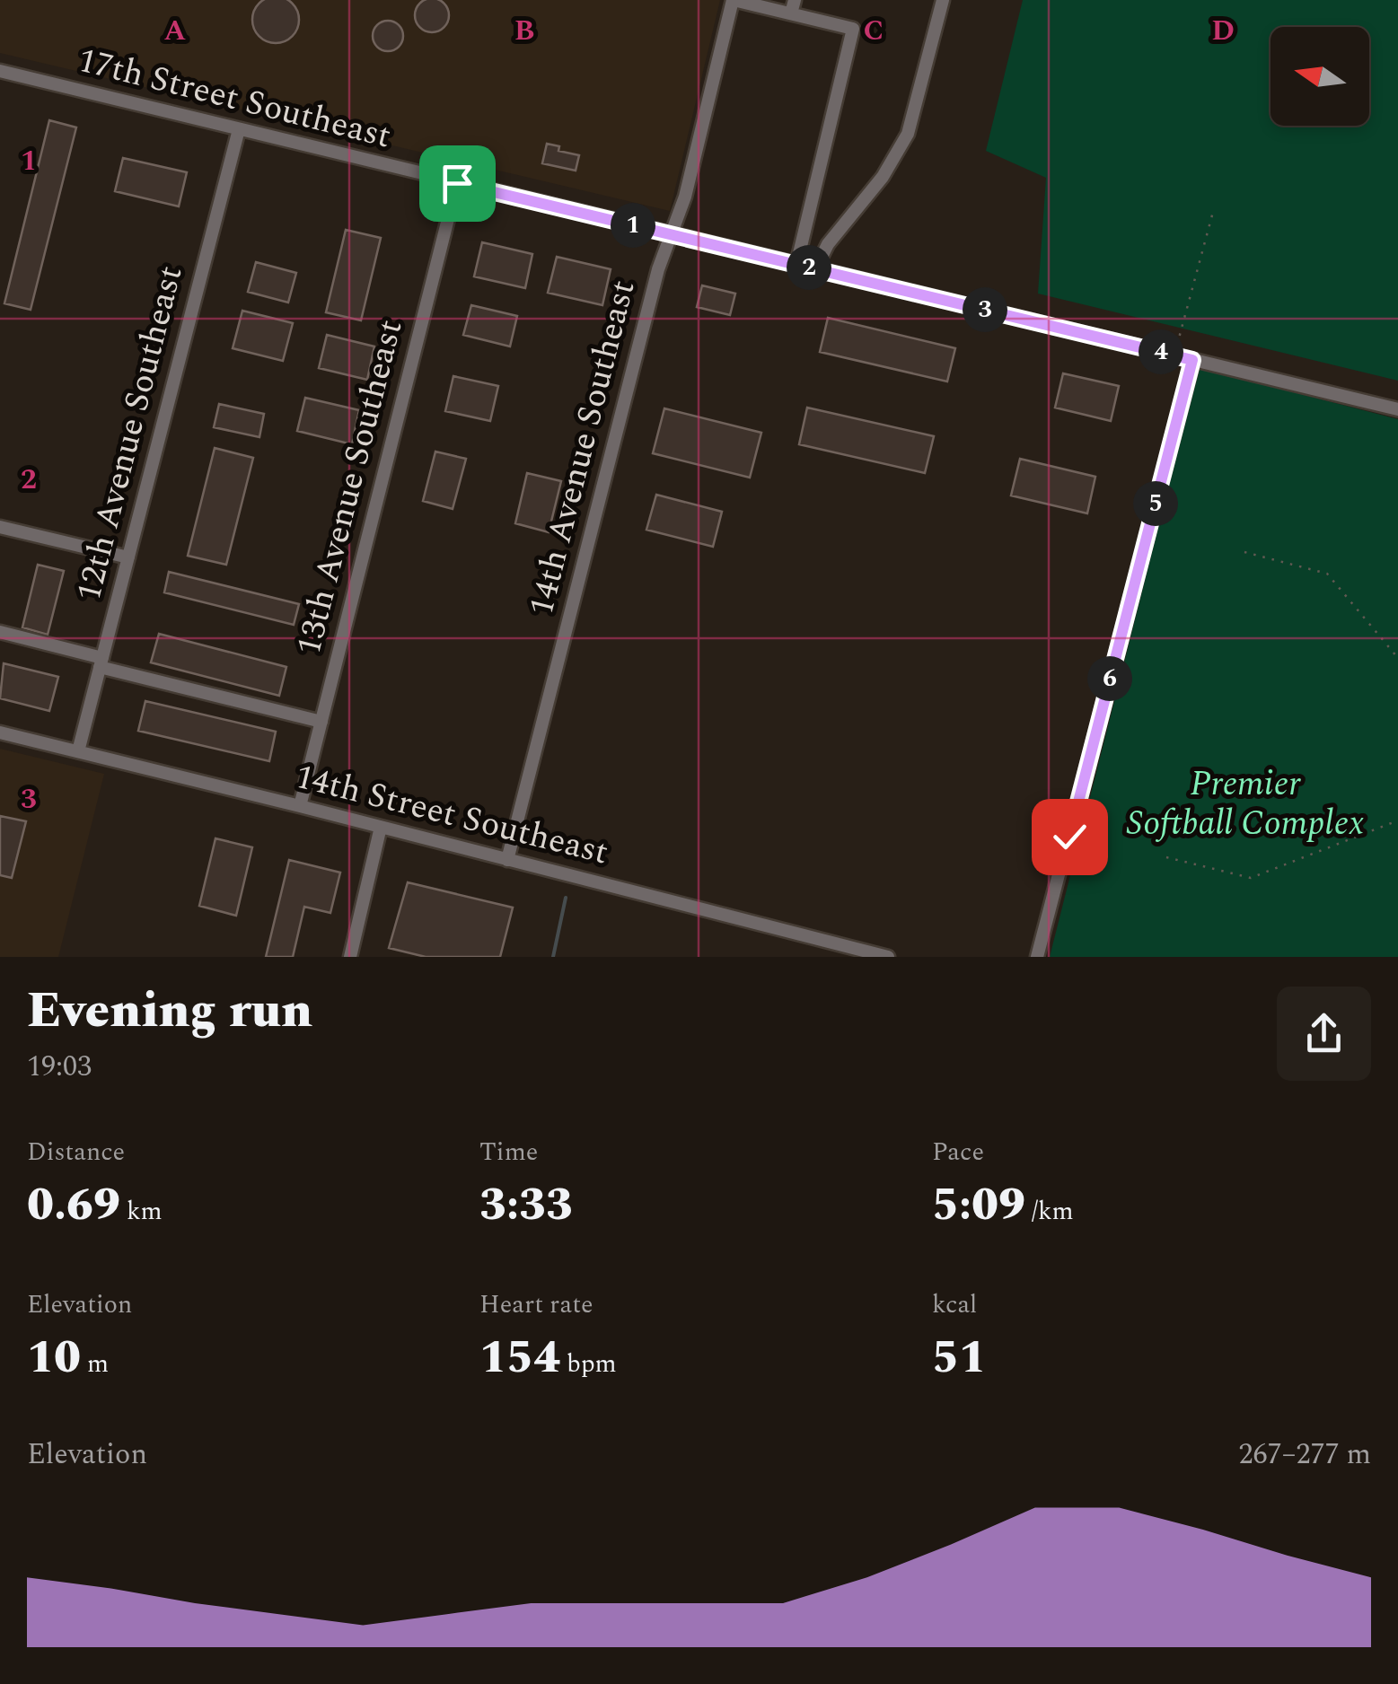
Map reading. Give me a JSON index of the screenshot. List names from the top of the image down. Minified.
{"streets":{"street":["17th Street Southeast","12th Avenue Southeast","14th Avenue Southeast","13th Avenue Southeast","14th Street Southeast"]},"crossings":[["17th Street Southeast","12th Avenue Southeast"],["17th Street Southeast","14th Avenue Southeast"],["17th Street Southeast","13th Avenue Southeast"],["12th Avenue Southeast","14th Street Southeast"],["14th Avenue Southeast","14th Street Southeast"],["13th Avenue Southeast","14th Street Southeast"]],"parks":["Premier Softball Complex"],"north":"left","page":{"pins":["1","2","3","4","5","6"],"heading":["Evening run","19:03"],"stats":[["Distance","0.69 km"],["Time","3:33"],["Pace","5:09 /km"],["Elevation","10 m"],["Heart rate","154 bpm"],["kcal","51"]],"chart":["Elevation","267–277 m"]},"grid":{"columns":["A","B","C","D"],"rows":["1","2","3"]}}
